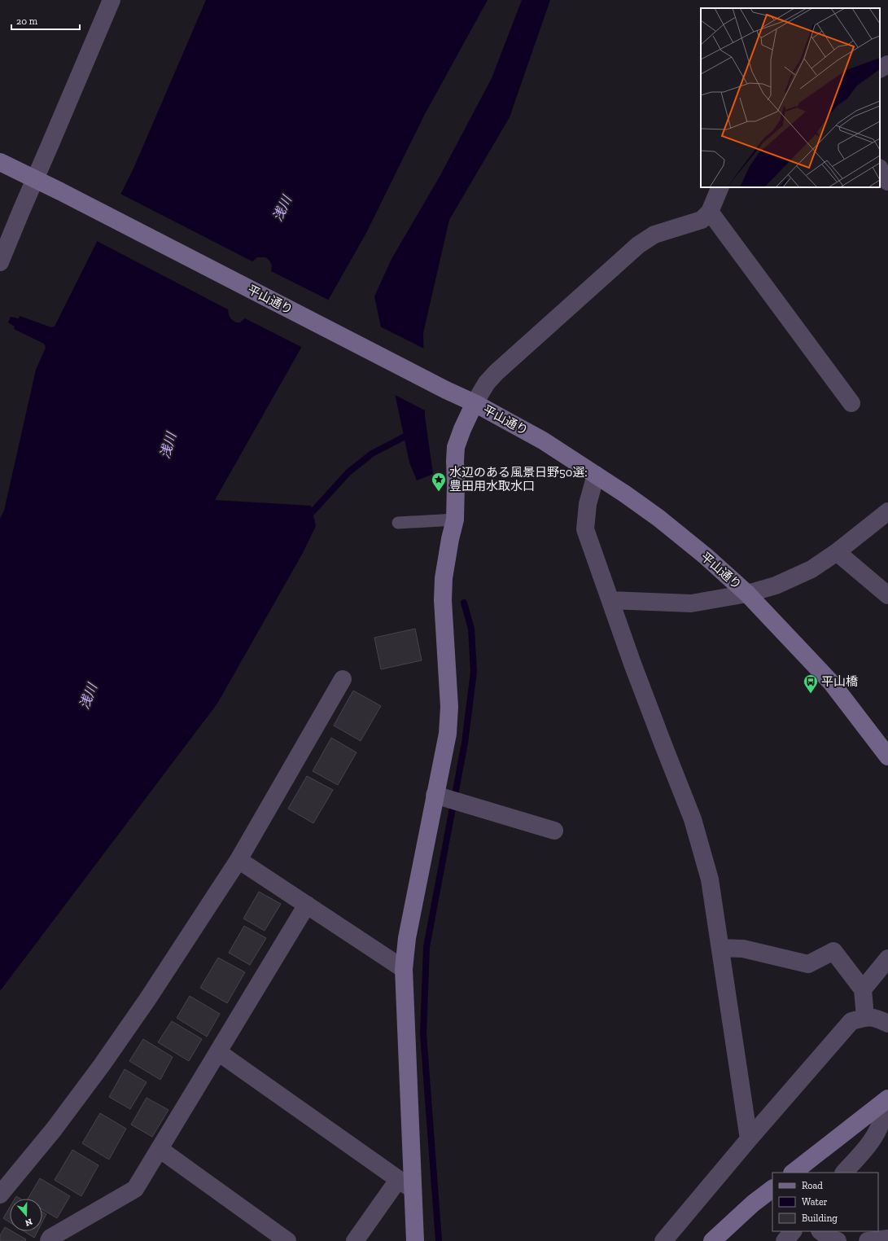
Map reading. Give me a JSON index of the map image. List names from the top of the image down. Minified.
{"streets":{"main road":["平山通り"]},"water":["浅川"],"places":{"place":["水辺のある風景日野50選: 豊田用水取水口"],"bus stop":["平山橋"]},"legend":["Road","Water","Building"],"scale_bar":"20 m","north":"bottom"}
